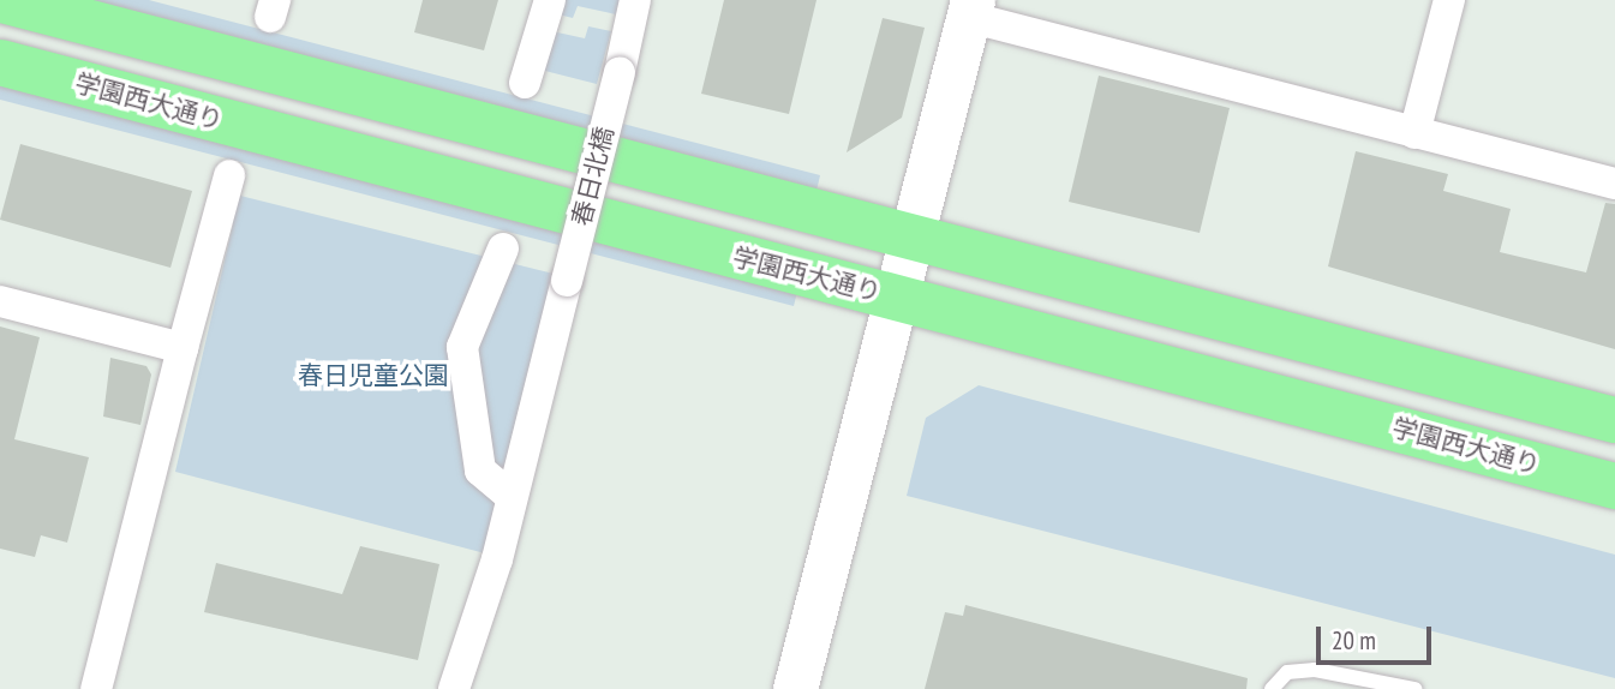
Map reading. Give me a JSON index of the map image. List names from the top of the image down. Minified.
{"streets":{"highway":["学園西大通り"],"street":["春日北橋"]},"parks":["春日児童公園"],"scale_bar":"20 m"}
